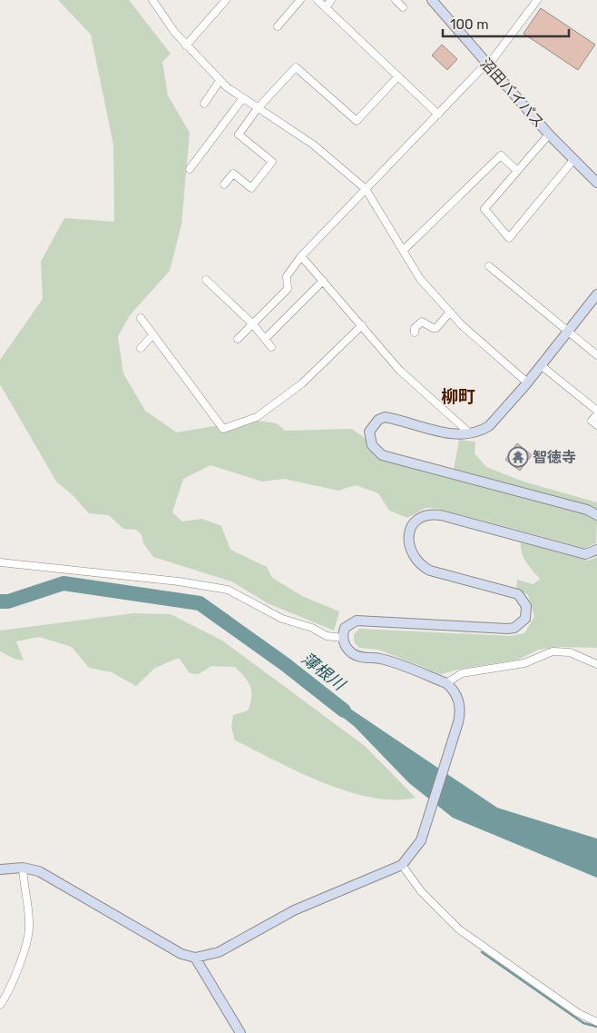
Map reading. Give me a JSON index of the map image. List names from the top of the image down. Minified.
{"streets":{"street":["沼田バイパス"]},"districts":["柳町"],"water":["薄根川"],"places":{"temple":["智徳寺"]},"scale_bar":"100 m"}
